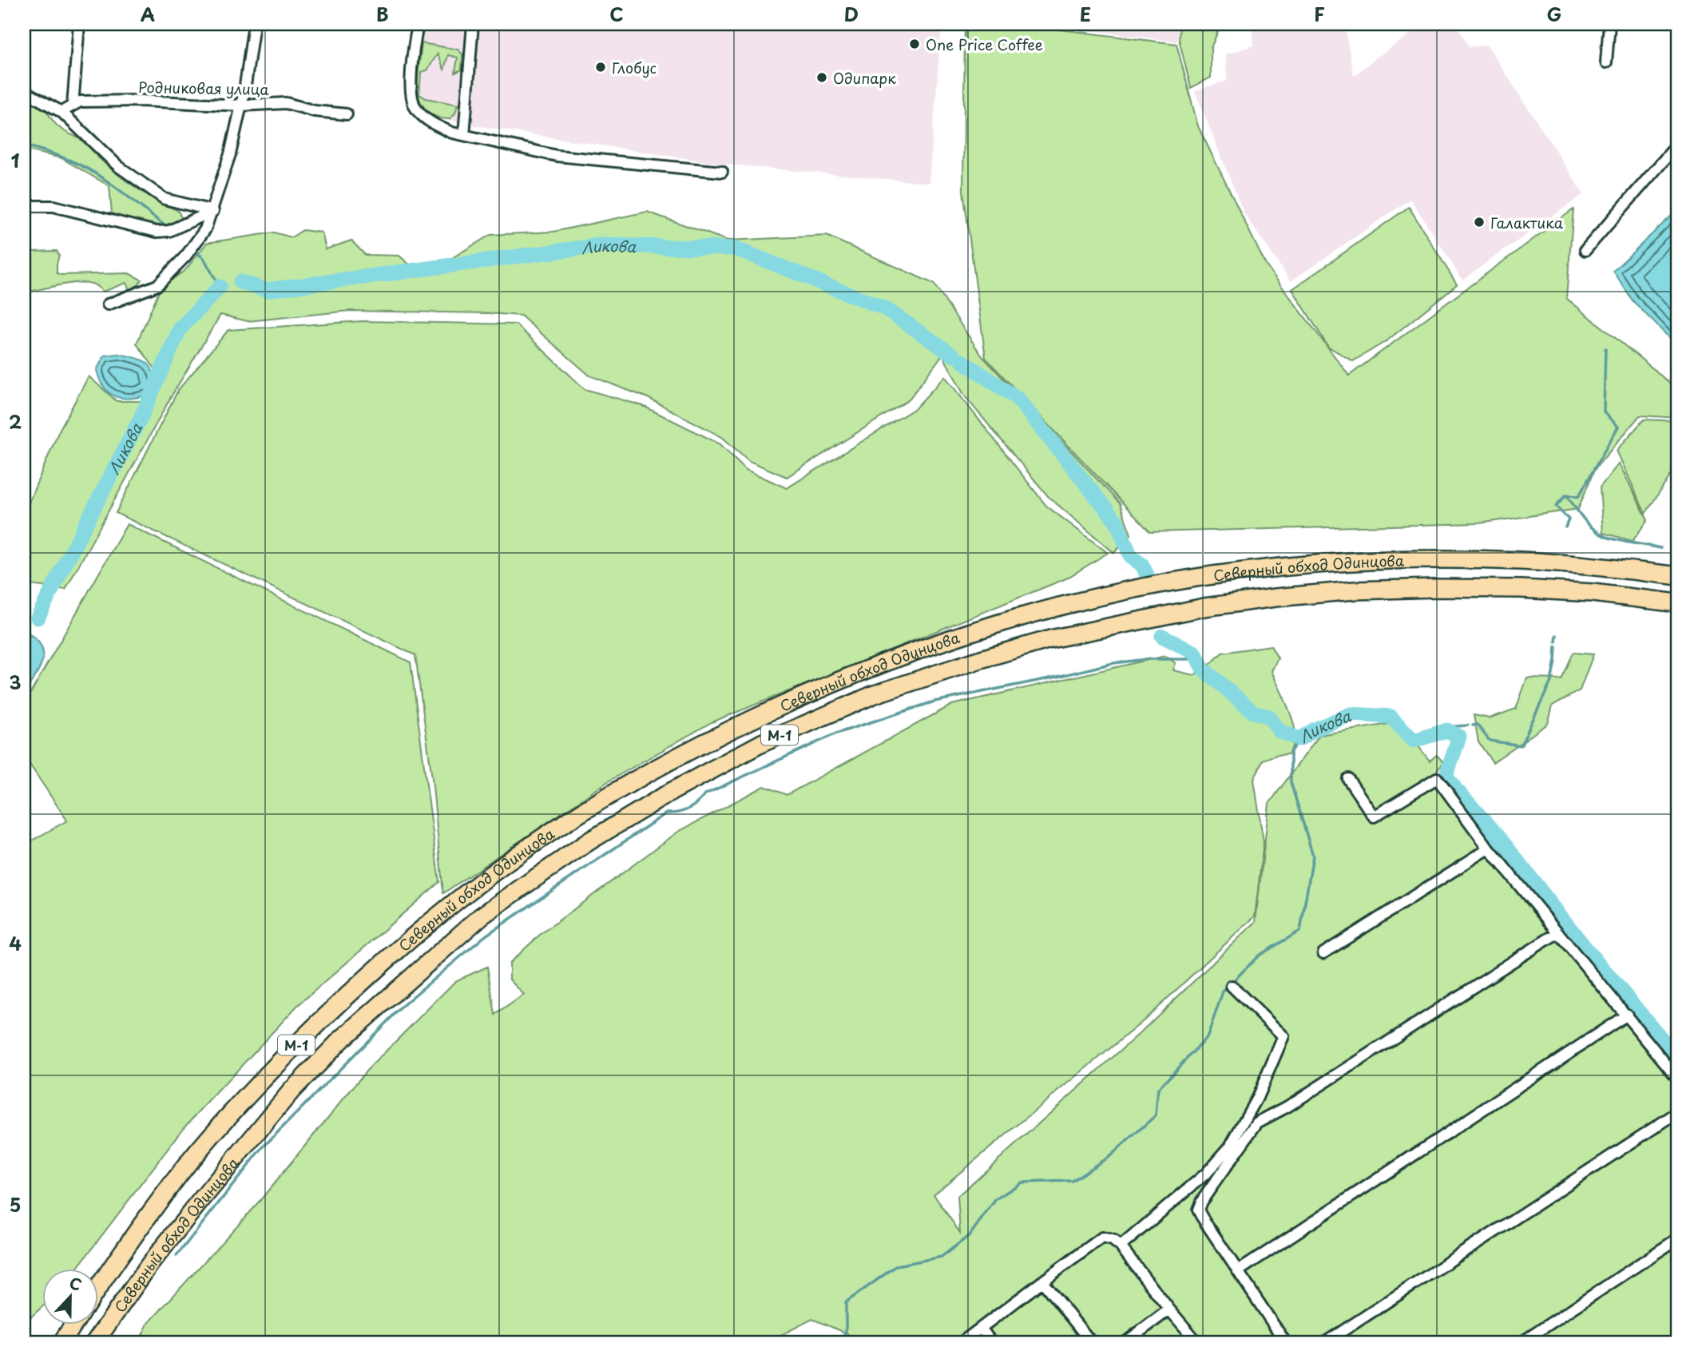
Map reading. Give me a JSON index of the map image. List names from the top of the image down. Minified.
{"streets":{"highway":["Северный обход Одинцова","М-1"],"street":["Родниковая улица"]},"water":["Ликова"],"places":["One Price Coffee","Глобус","Одипарк","Галактика"],"north":"top","grid":{"columns":["A","B","C","D","E","F","G"],"rows":["1","2","3","4","5"]}}
